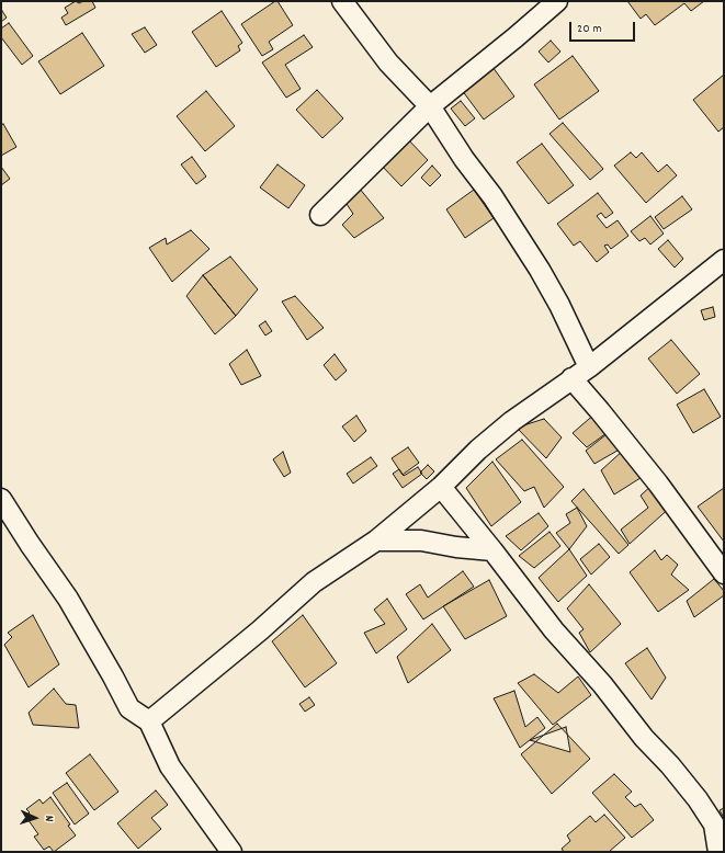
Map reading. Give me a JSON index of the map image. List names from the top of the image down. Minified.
{"scale_bar":"20 m","north":"right"}
